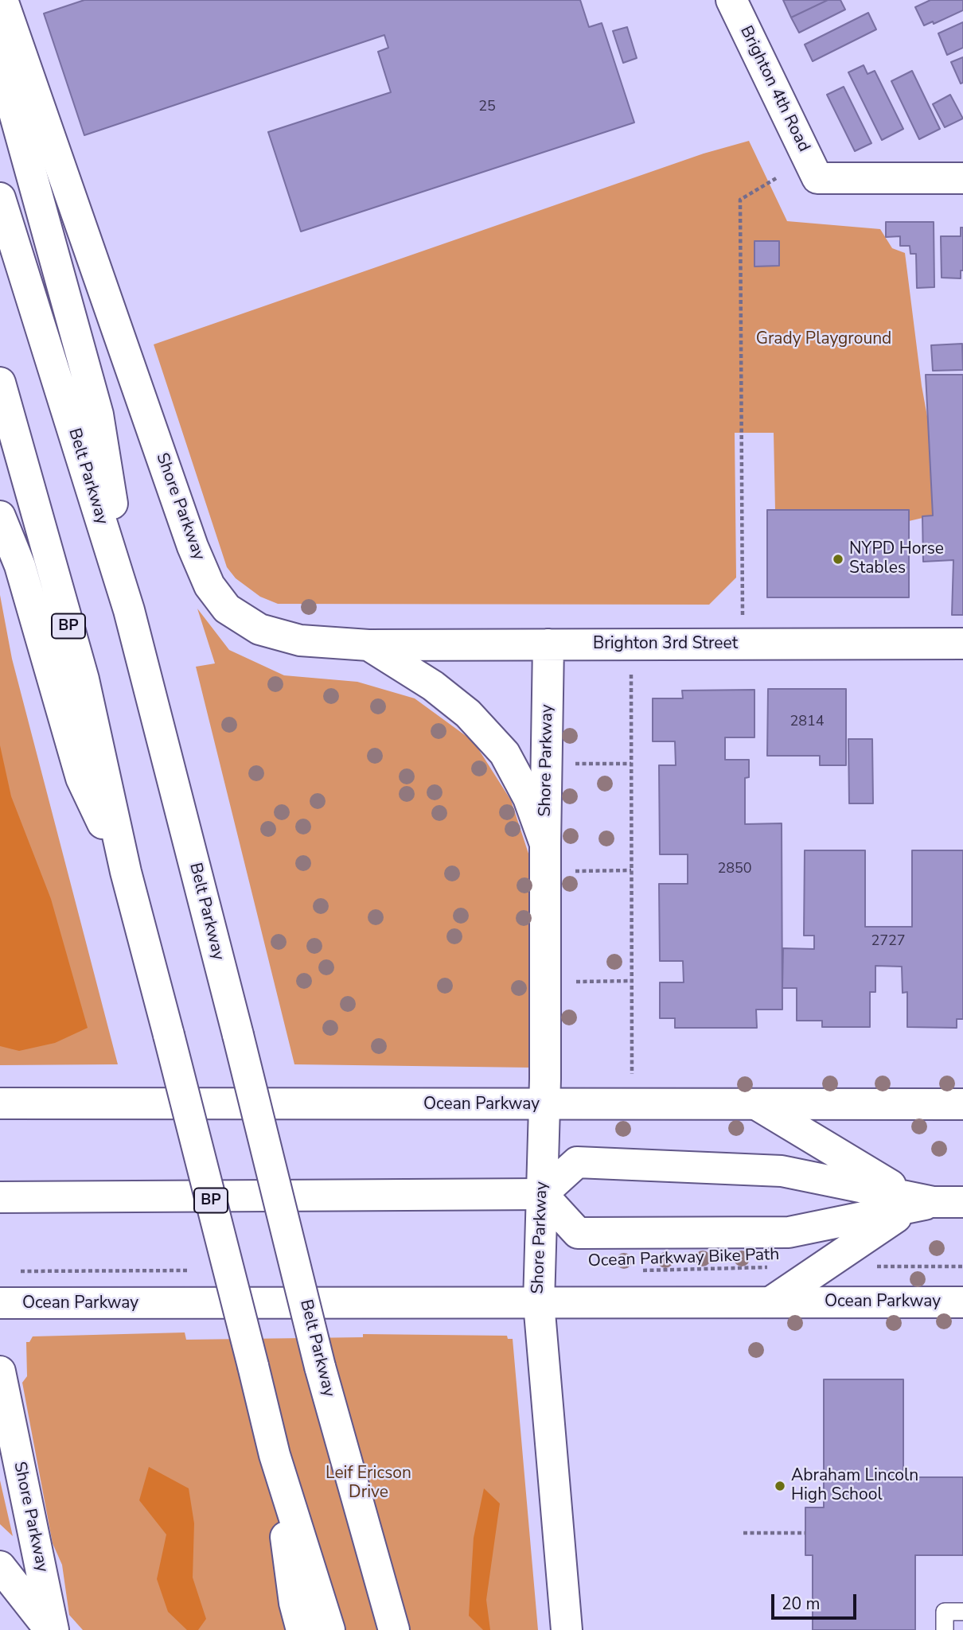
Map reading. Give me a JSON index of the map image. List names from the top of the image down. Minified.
{"streets":{"main road":["Brighton 4th Road","Belt Parkway","Shore Parkway","BP","Brighton 3rd Street","Ocean Parkway"],"path":["Ocean Parkway Bike Path"]},"crossings":[["Shore Parkway","Brighton 3rd Street"],["Shore Parkway","Ocean Parkway"]],"parks":["Grady Playground","Leif Ericson Drive"],"places":["NYPD Horse Stables","Abraham Lincoln High School"],"house_numbers":["25","2814","2850","2727"],"scale_bar":"20 m"}
